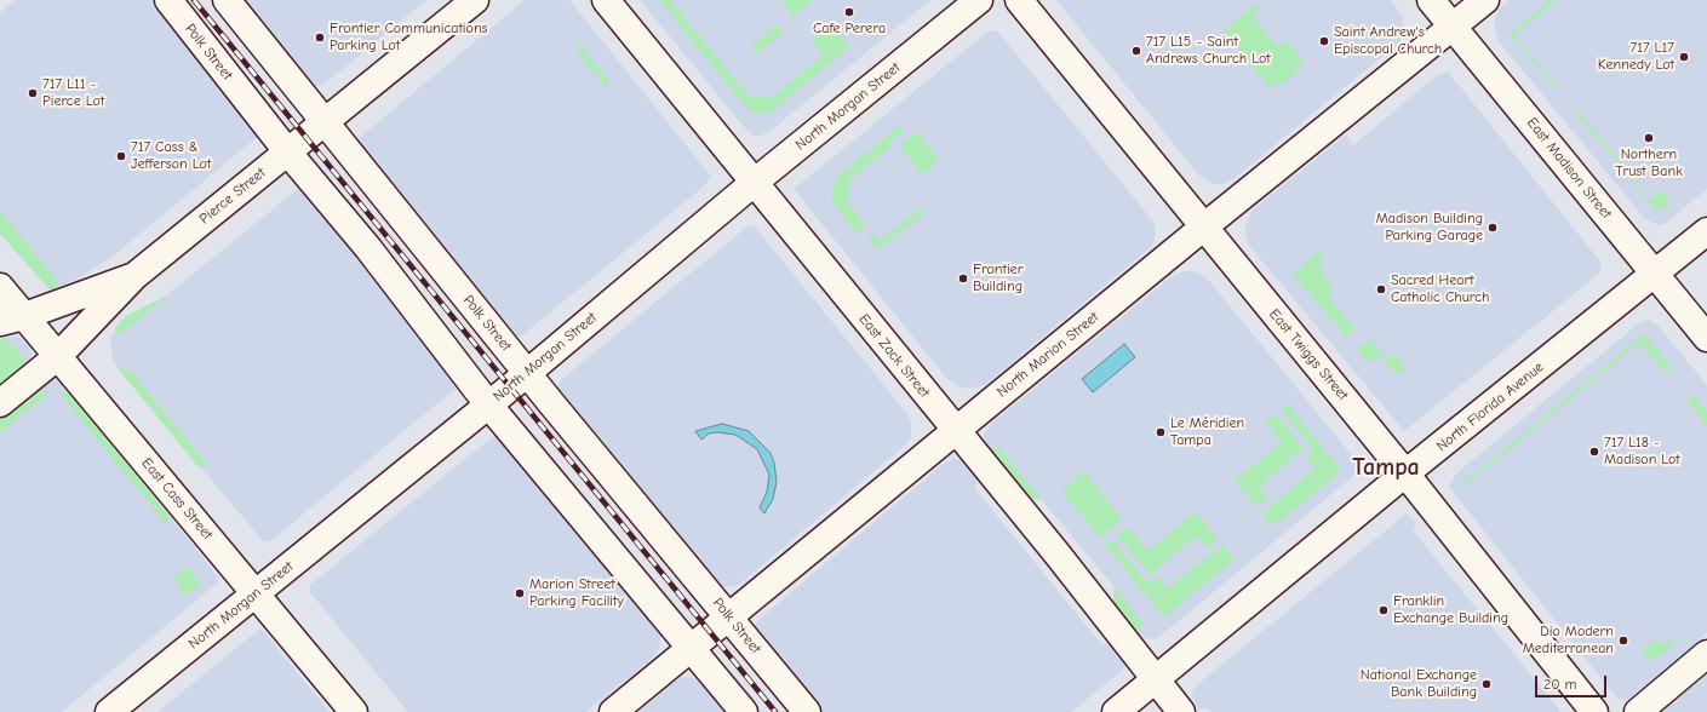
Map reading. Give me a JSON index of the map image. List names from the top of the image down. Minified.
{"streets":{"street":["Polk Street","North Morgan Street","East Madison Street","Pierce Street","North Marion Street","East Twiggs Street","East Zack Street","North Florida Avenue","East Cass Street"]},"crossings":[["Polk Street","North Morgan Street"],["Polk Street","Pierce Street"],["Polk Street","North Marion Street"],["North Morgan Street","East Zack Street"],["North Morgan Street","East Cass Street"],["East Madison Street","North Marion Street"],["East Madison Street","North Florida Avenue"],["Pierce Street","East Cass Street"],["North Marion Street","East Twiggs Street"],["North Marion Street","East Zack Street"],["East Twiggs Street","North Florida Avenue"],["East Zack Street","North Florida Avenue"]],"districts":["Tampa"],"places":["Cafe Perera","Frontier Communications Parking Lot","Saint Andrew's Episcopal Church","717 L15 - Saint Andrews Church Lot","717 L17 Kennedy Lot","717 L11 - Pierce Lot","Northern Trust Bank","717 Cass & Jefferson Lot","Madison Building Parking Garage","Frontier Building","Sacred Heart Catholic Church","Le Méridien Tampa","717 L18 - Madison Lot","Marion Street Parking Facility","Franklin Exchange Building","Dio Modern Mediterranean","National Exchange Bank Building"],"scale_bar":"20 m"}
